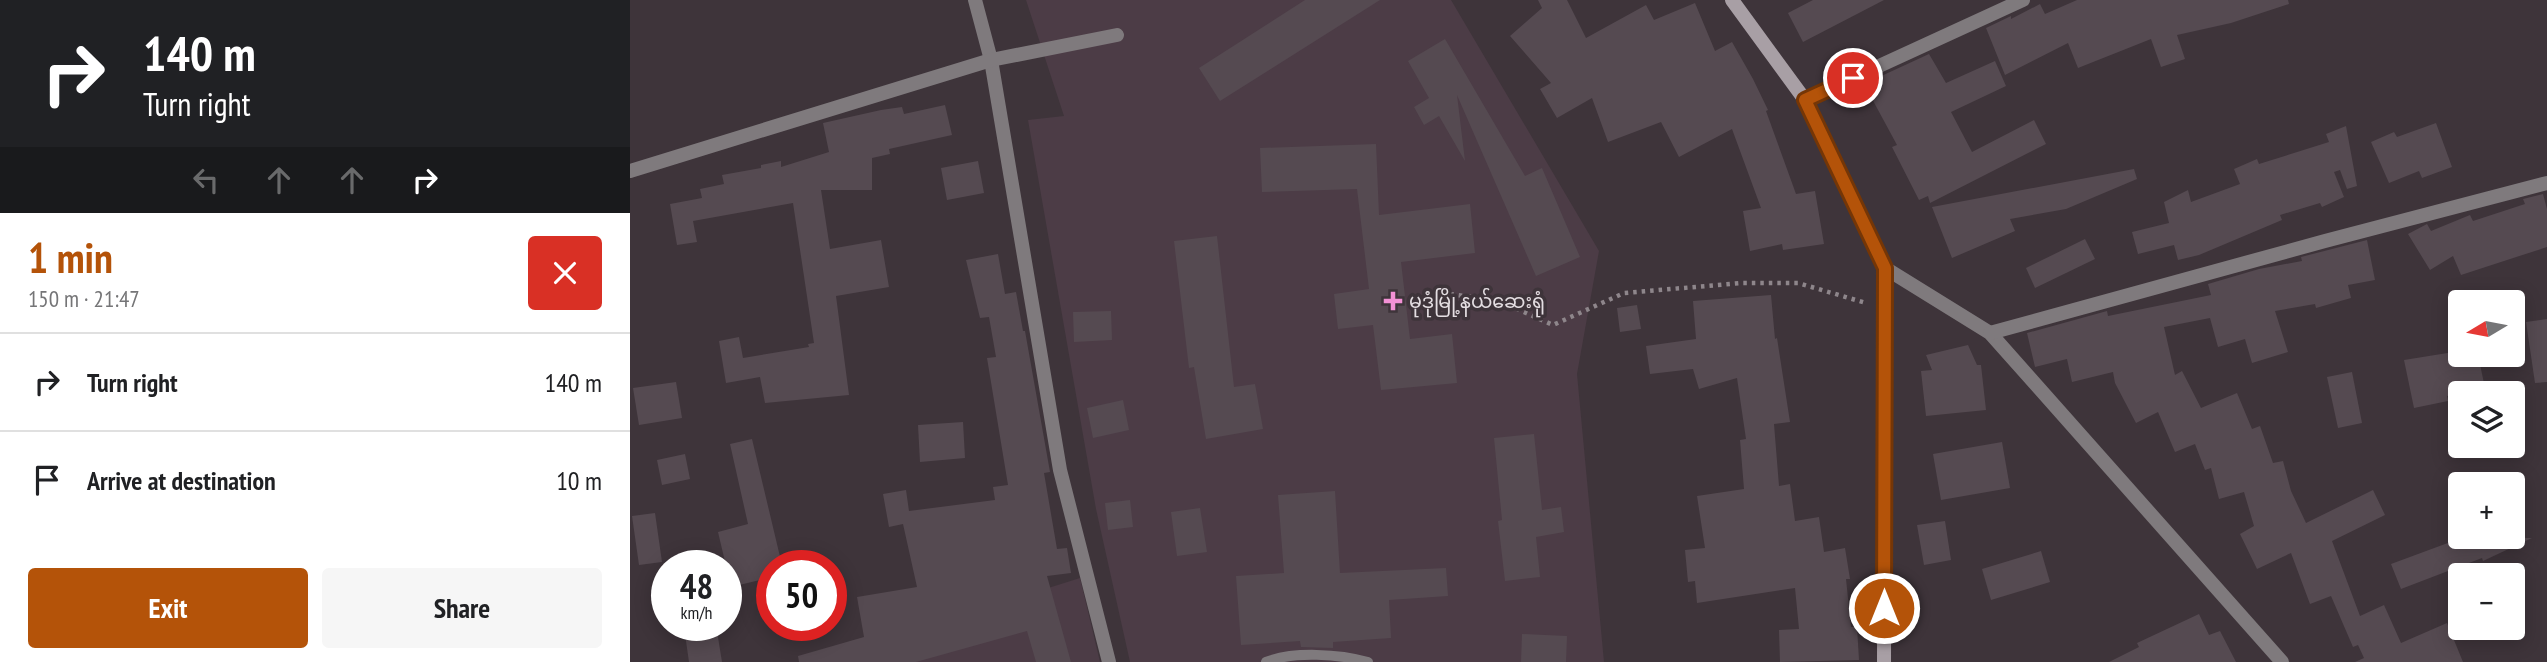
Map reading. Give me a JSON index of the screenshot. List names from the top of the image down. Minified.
{"places":{"health":["မုဒုံမြို့နယ်ဆေးရုံ"]},"north":"left","page":{"turn":["140 m","Turn right"],"heading":["1 min","150 m · 21:47"],"map_buttons":["+","−"],"list":[{"name":"Turn right","value":"140 m"},{"name":"Arrive at destination","value":"10 m"}],"speed":"48 km/h","limit":"50","buttons":["Exit","Share"]}}
